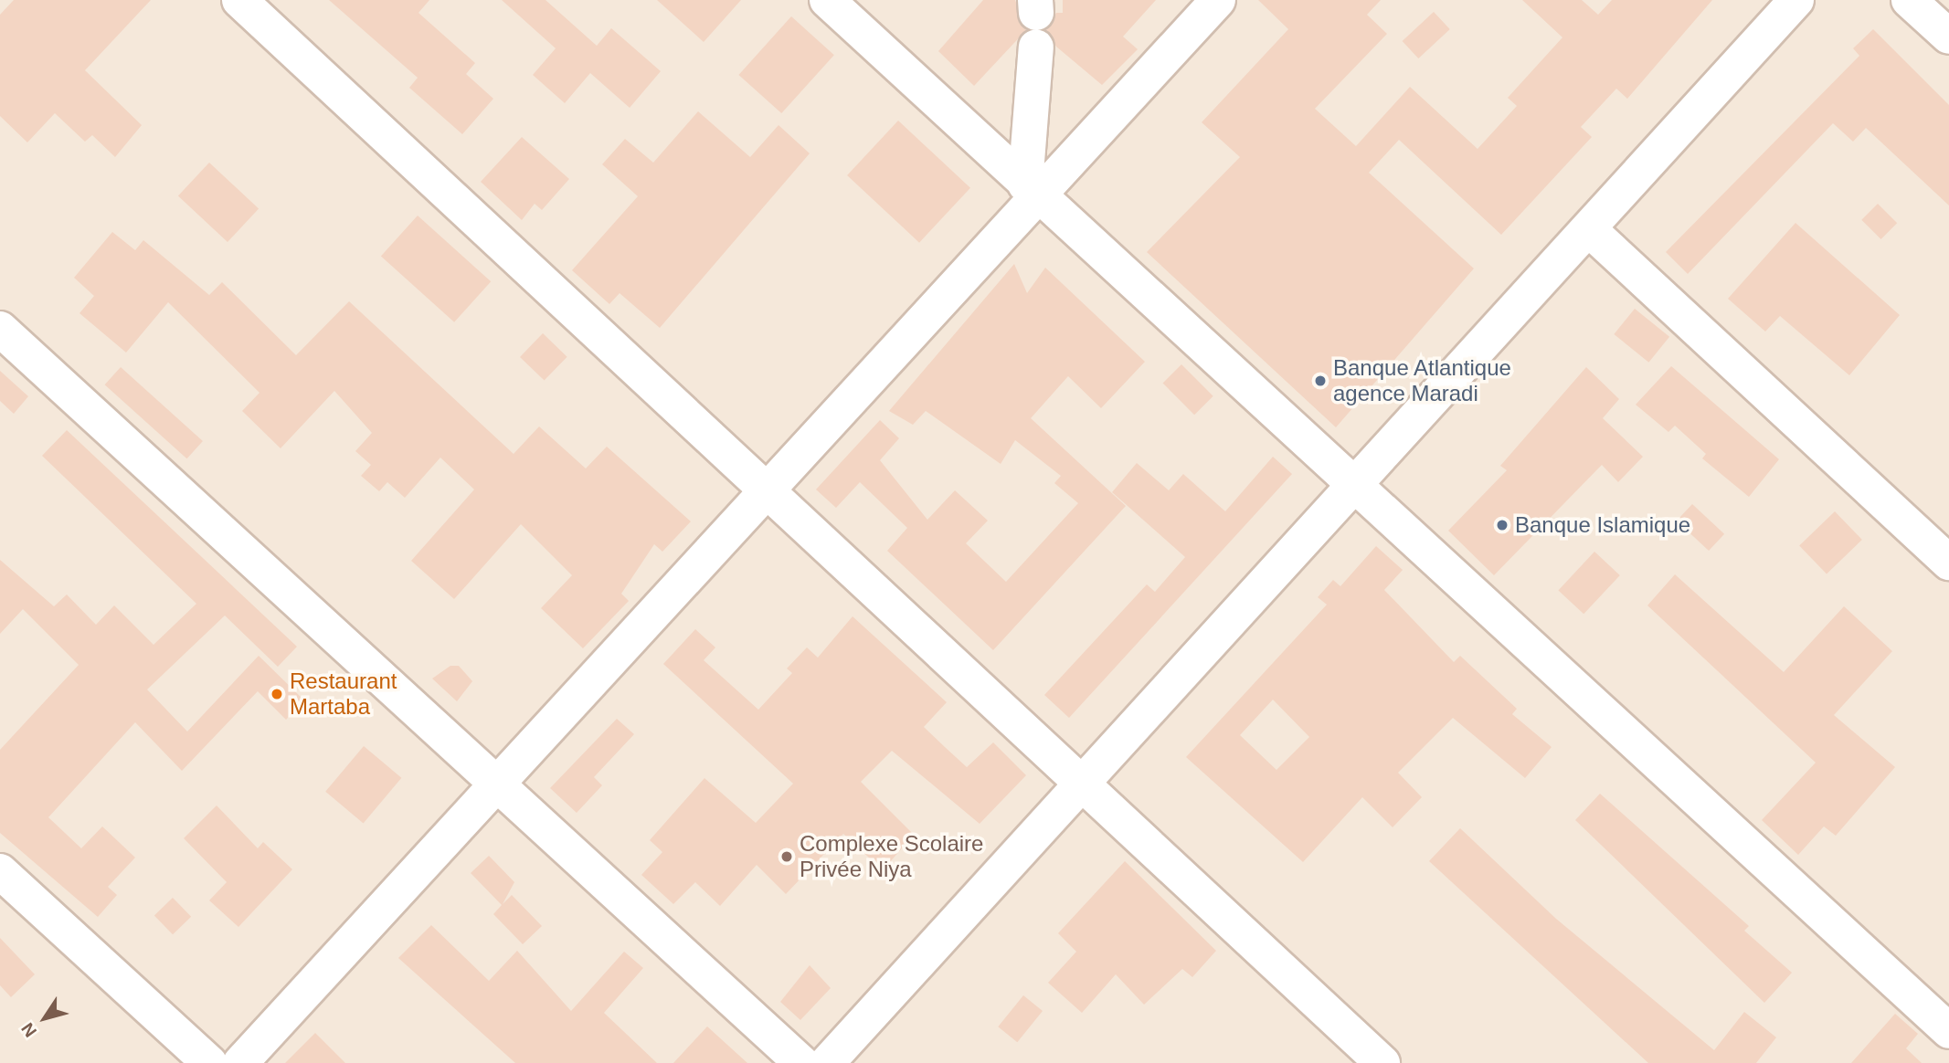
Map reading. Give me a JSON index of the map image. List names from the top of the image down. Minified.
{"places":["Banque Atlantique agence Maradi","Banque Islamique","Restaurant Martaba","Complexe Scolaire Privée Niya"],"north":"bottom left"}
